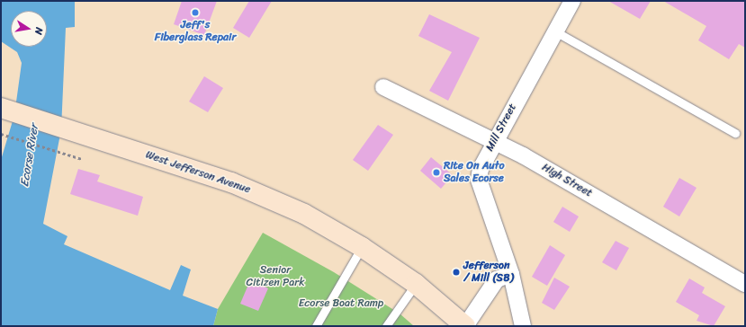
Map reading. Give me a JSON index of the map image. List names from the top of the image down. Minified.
{"streets":{"main road":["West Jefferson Avenue"],"street":["Mill Street","High Street"]},"crossings":[["Mill Street","High Street"]],"water":["Ecorse River"],"parks":["Senior Citizen Park","Ecorse Boat Ramp"],"places":["Jeff's Fiberglass Repair","Rite On Auto Sales Ecorse","Jefferson / Mill (SB)"],"north":"right"}
